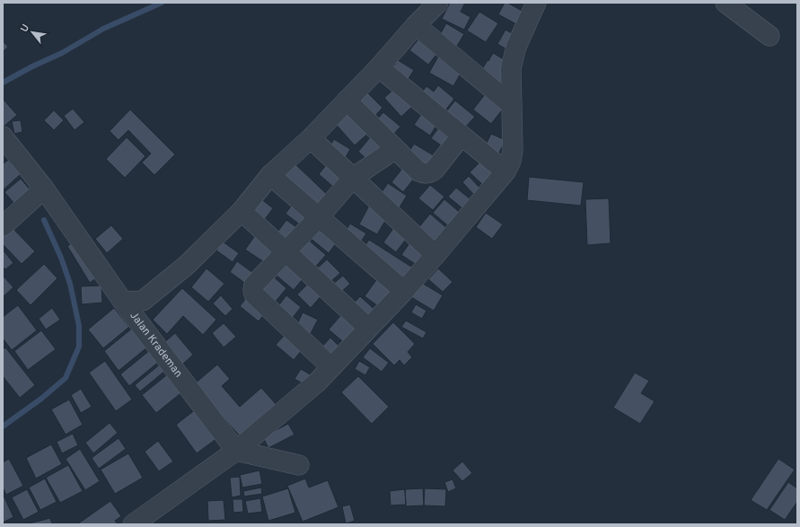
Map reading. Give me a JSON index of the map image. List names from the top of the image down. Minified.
{"streets":{"street":["Jalan Krademan"]},"north":"top left"}
